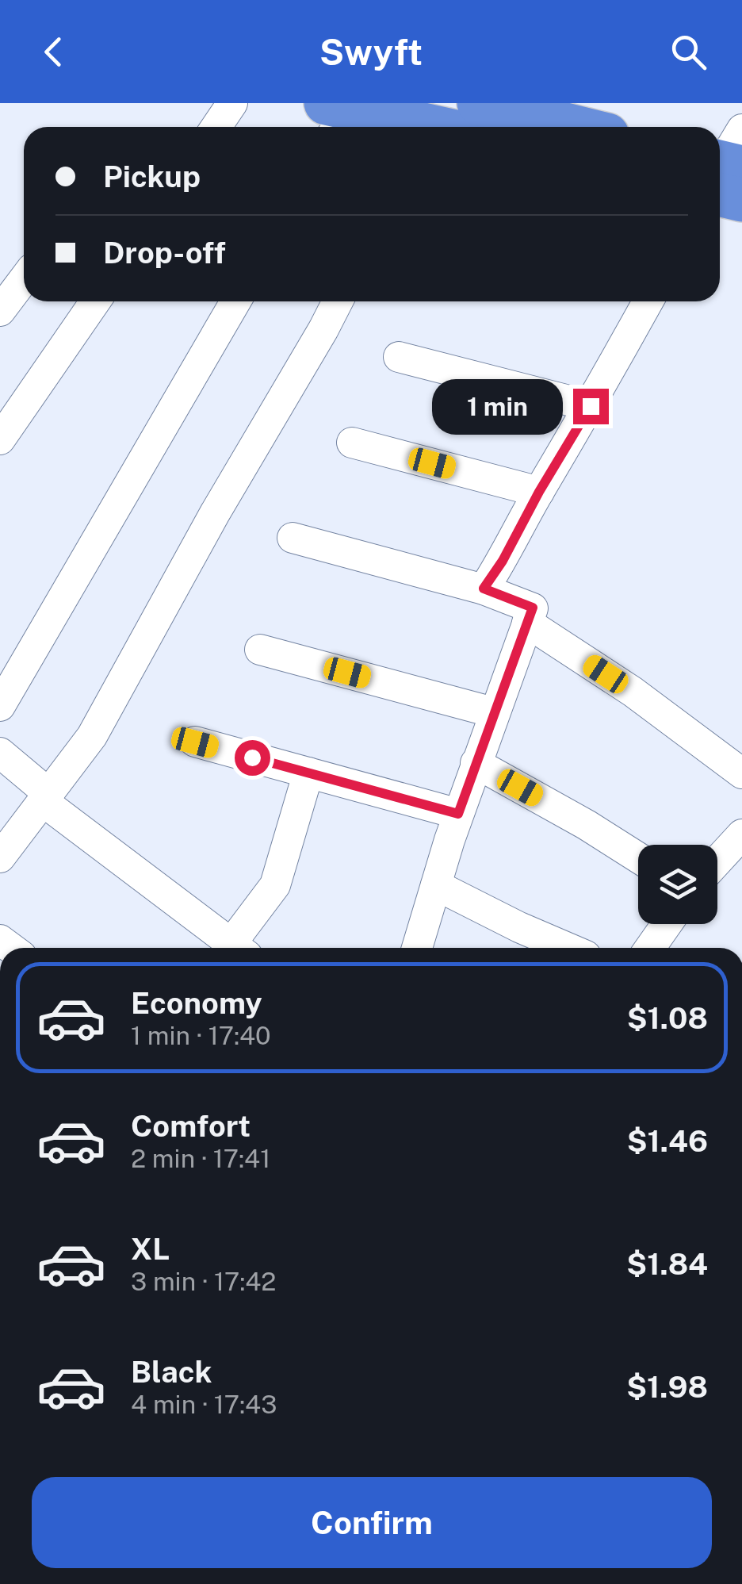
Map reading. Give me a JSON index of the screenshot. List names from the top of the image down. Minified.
{"page":{"header":"Swyft","banner":["Pickup","Drop-off"],"bubble":"1 min","list":[{"name":"Economy","note":"1 min · 17:40","value":"$1.08"},{"name":"Comfort","note":"2 min · 17:41","value":"$1.46"},{"name":"XL","note":"3 min · 17:42","value":"$1.84"},{"name":"Black","note":"4 min · 17:43","value":"$1.98"}],"buttons":"Confirm"}}
